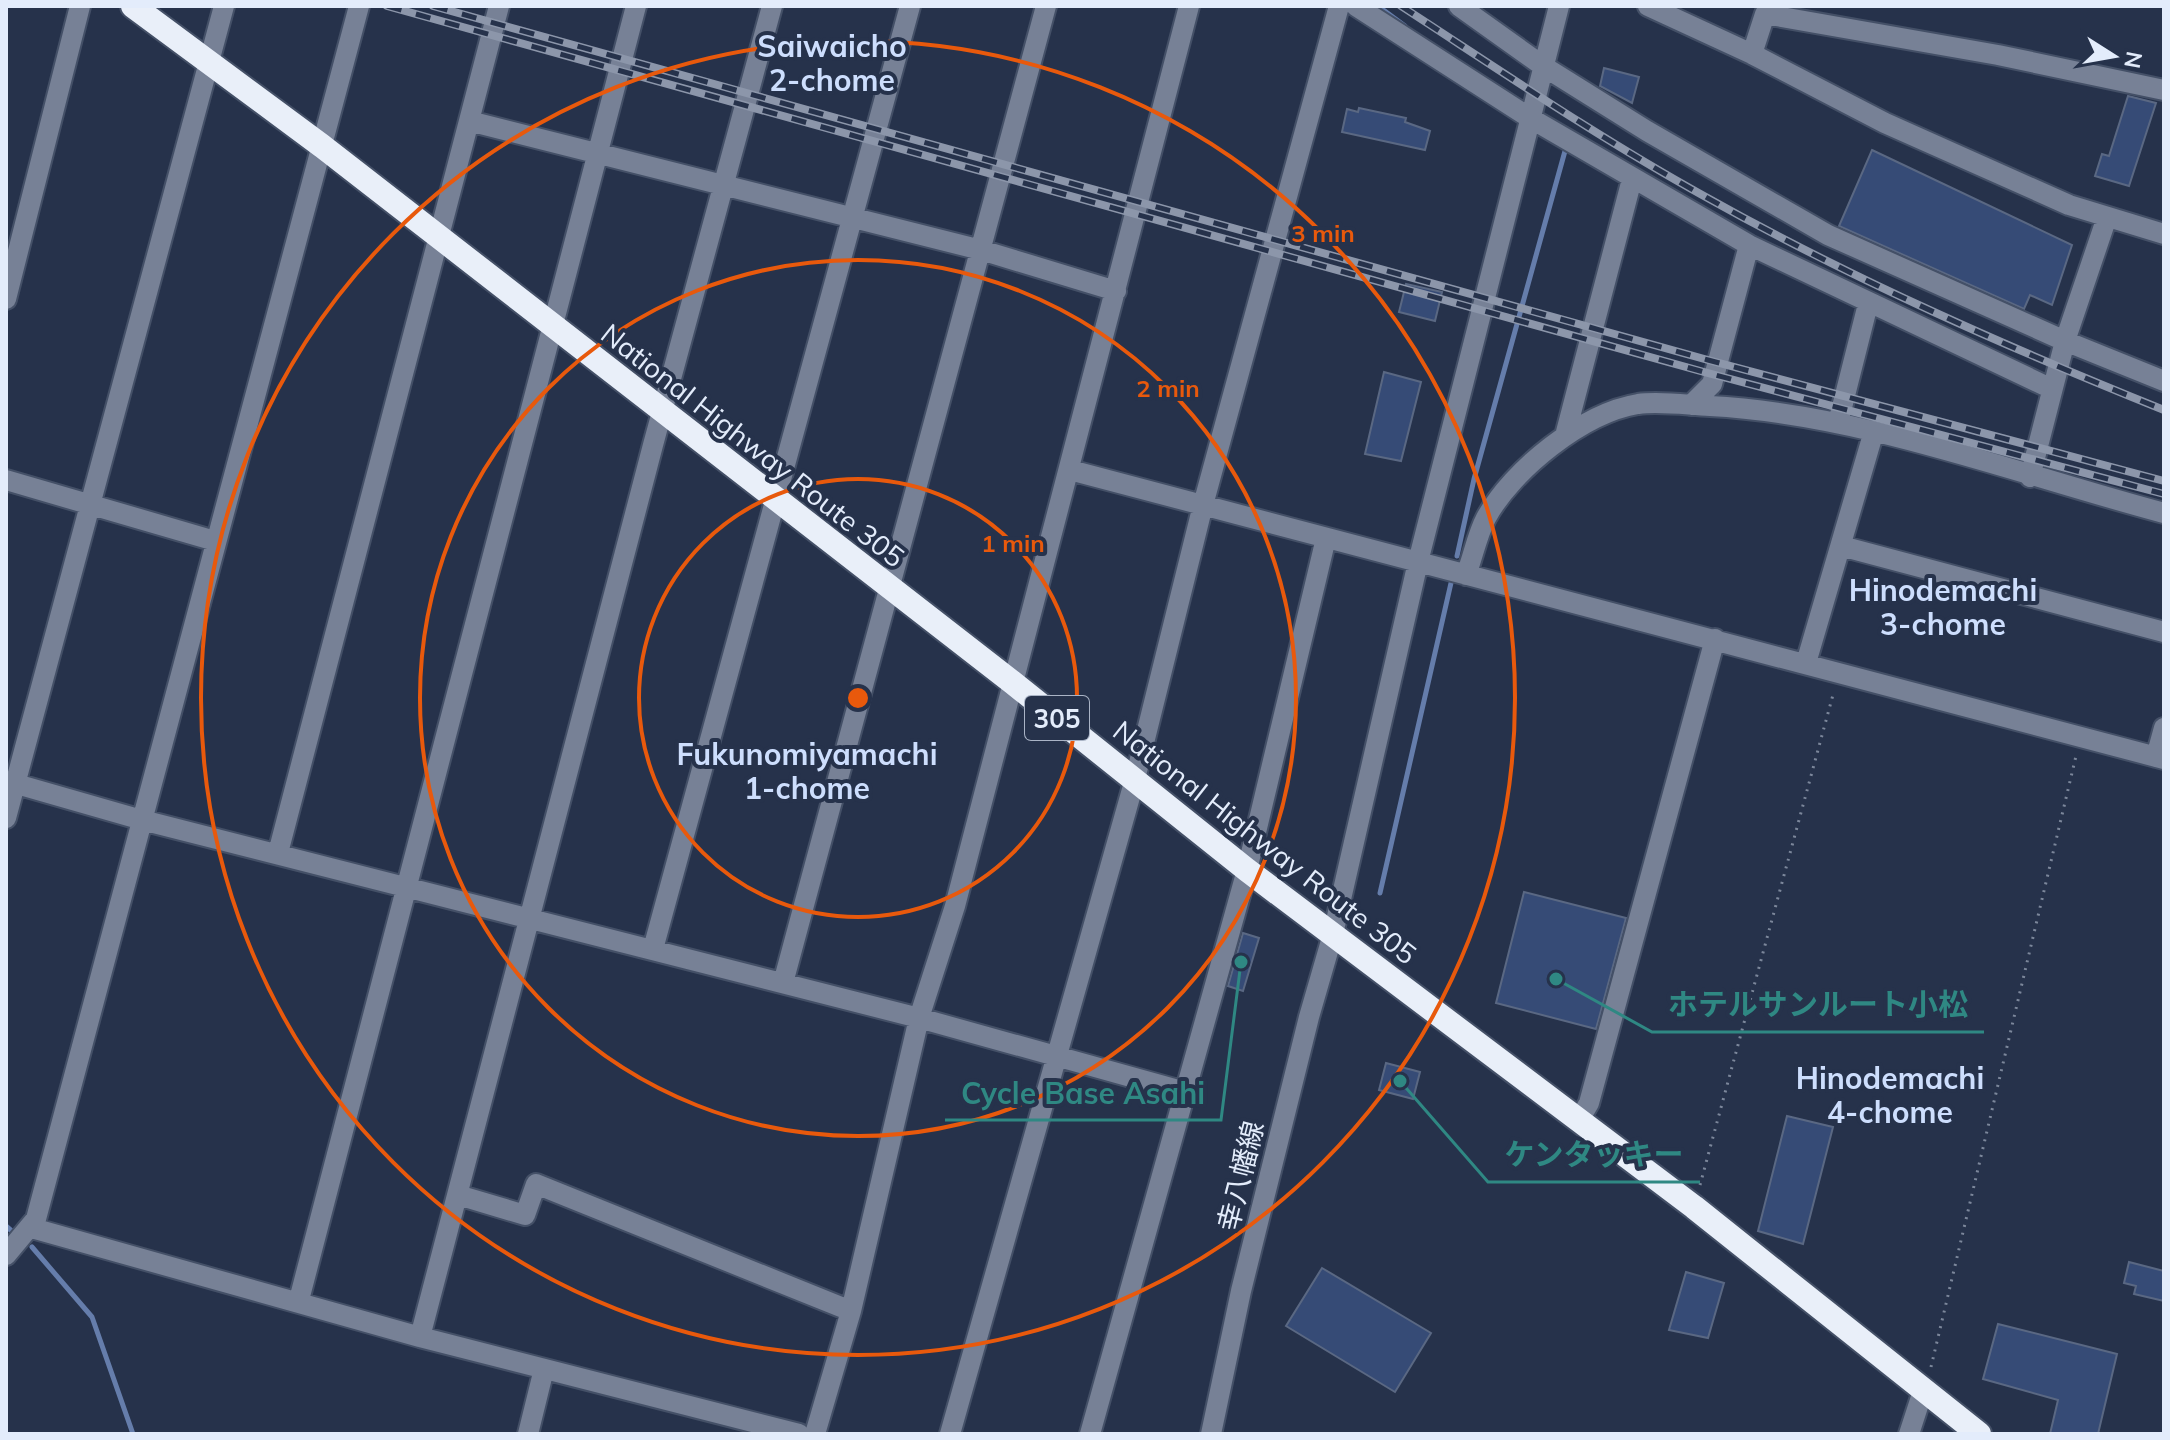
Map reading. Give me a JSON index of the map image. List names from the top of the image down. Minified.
{"streets":{"highway":["National Highway Route 305","305"],"street":["幸八幡線"]},"crossings":[["National Highway Route 305","幸八幡線"]],"districts":["Saiwaicho 2-chome","Hinodemachi 3-chome","Fukunomiyamachi 1-chome","Hinodemachi 4-chome"],"places":["Cycle Base Asahi","ホテルサンルート小松","ケンタッキー"],"north":"right","rings":["3 min","2 min","1 min"]}
